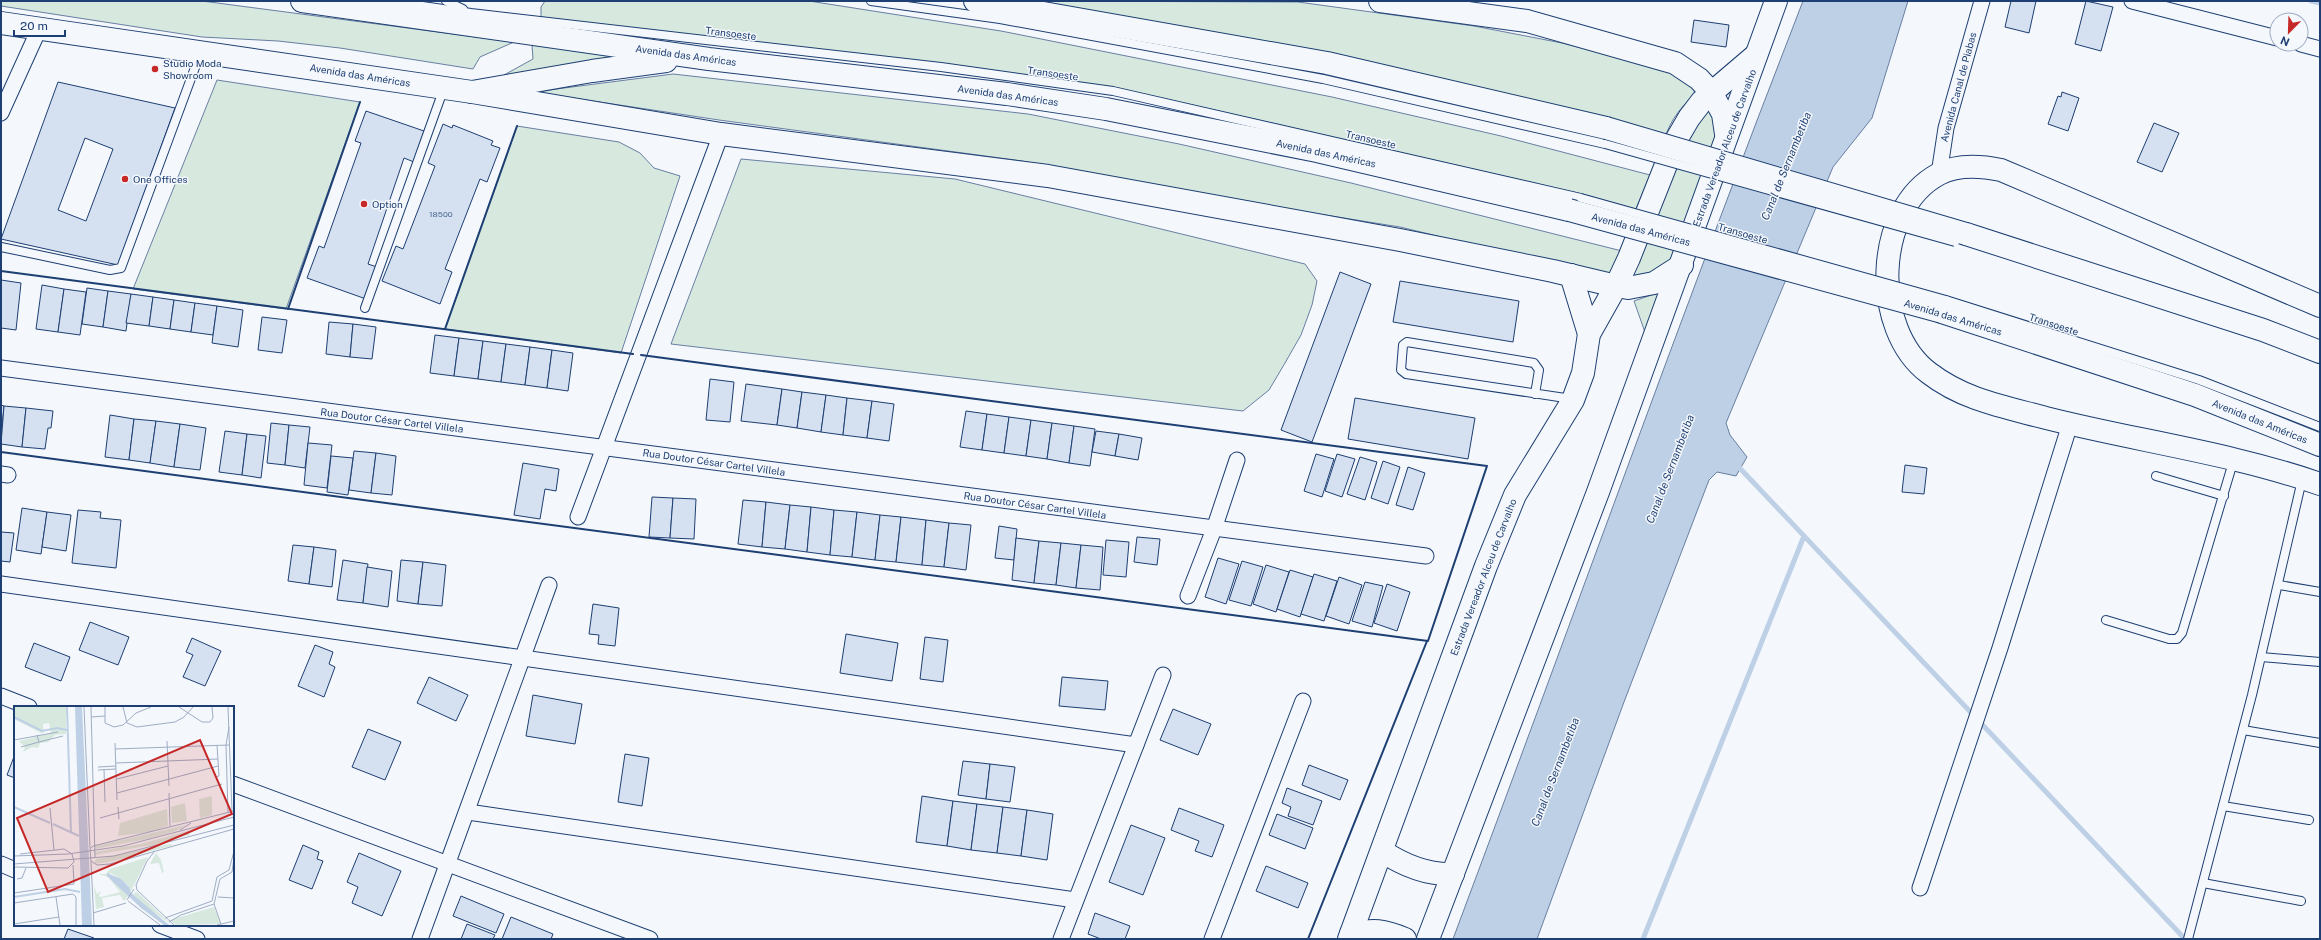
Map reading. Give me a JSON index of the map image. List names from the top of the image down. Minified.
{"streets":{"main road":["Avenida das Américas","Estrada Vereador Alceu de Carvalho"],"street":["Avenida Canal de Piabas","Rua Doutor César Cartel Villela"],"lane":["Transoeste"]},"crossings":[["Transoeste","Avenida das Américas"],["Avenida das Américas","Estrada Vereador Alceu de Carvalho"]],"water":["Canal de Sernambetiba"],"places":["Studio Moda Showroom","One Offices","Option"],"house_numbers":["18500"],"scale_bar":"20 m","north":"bottom left"}
